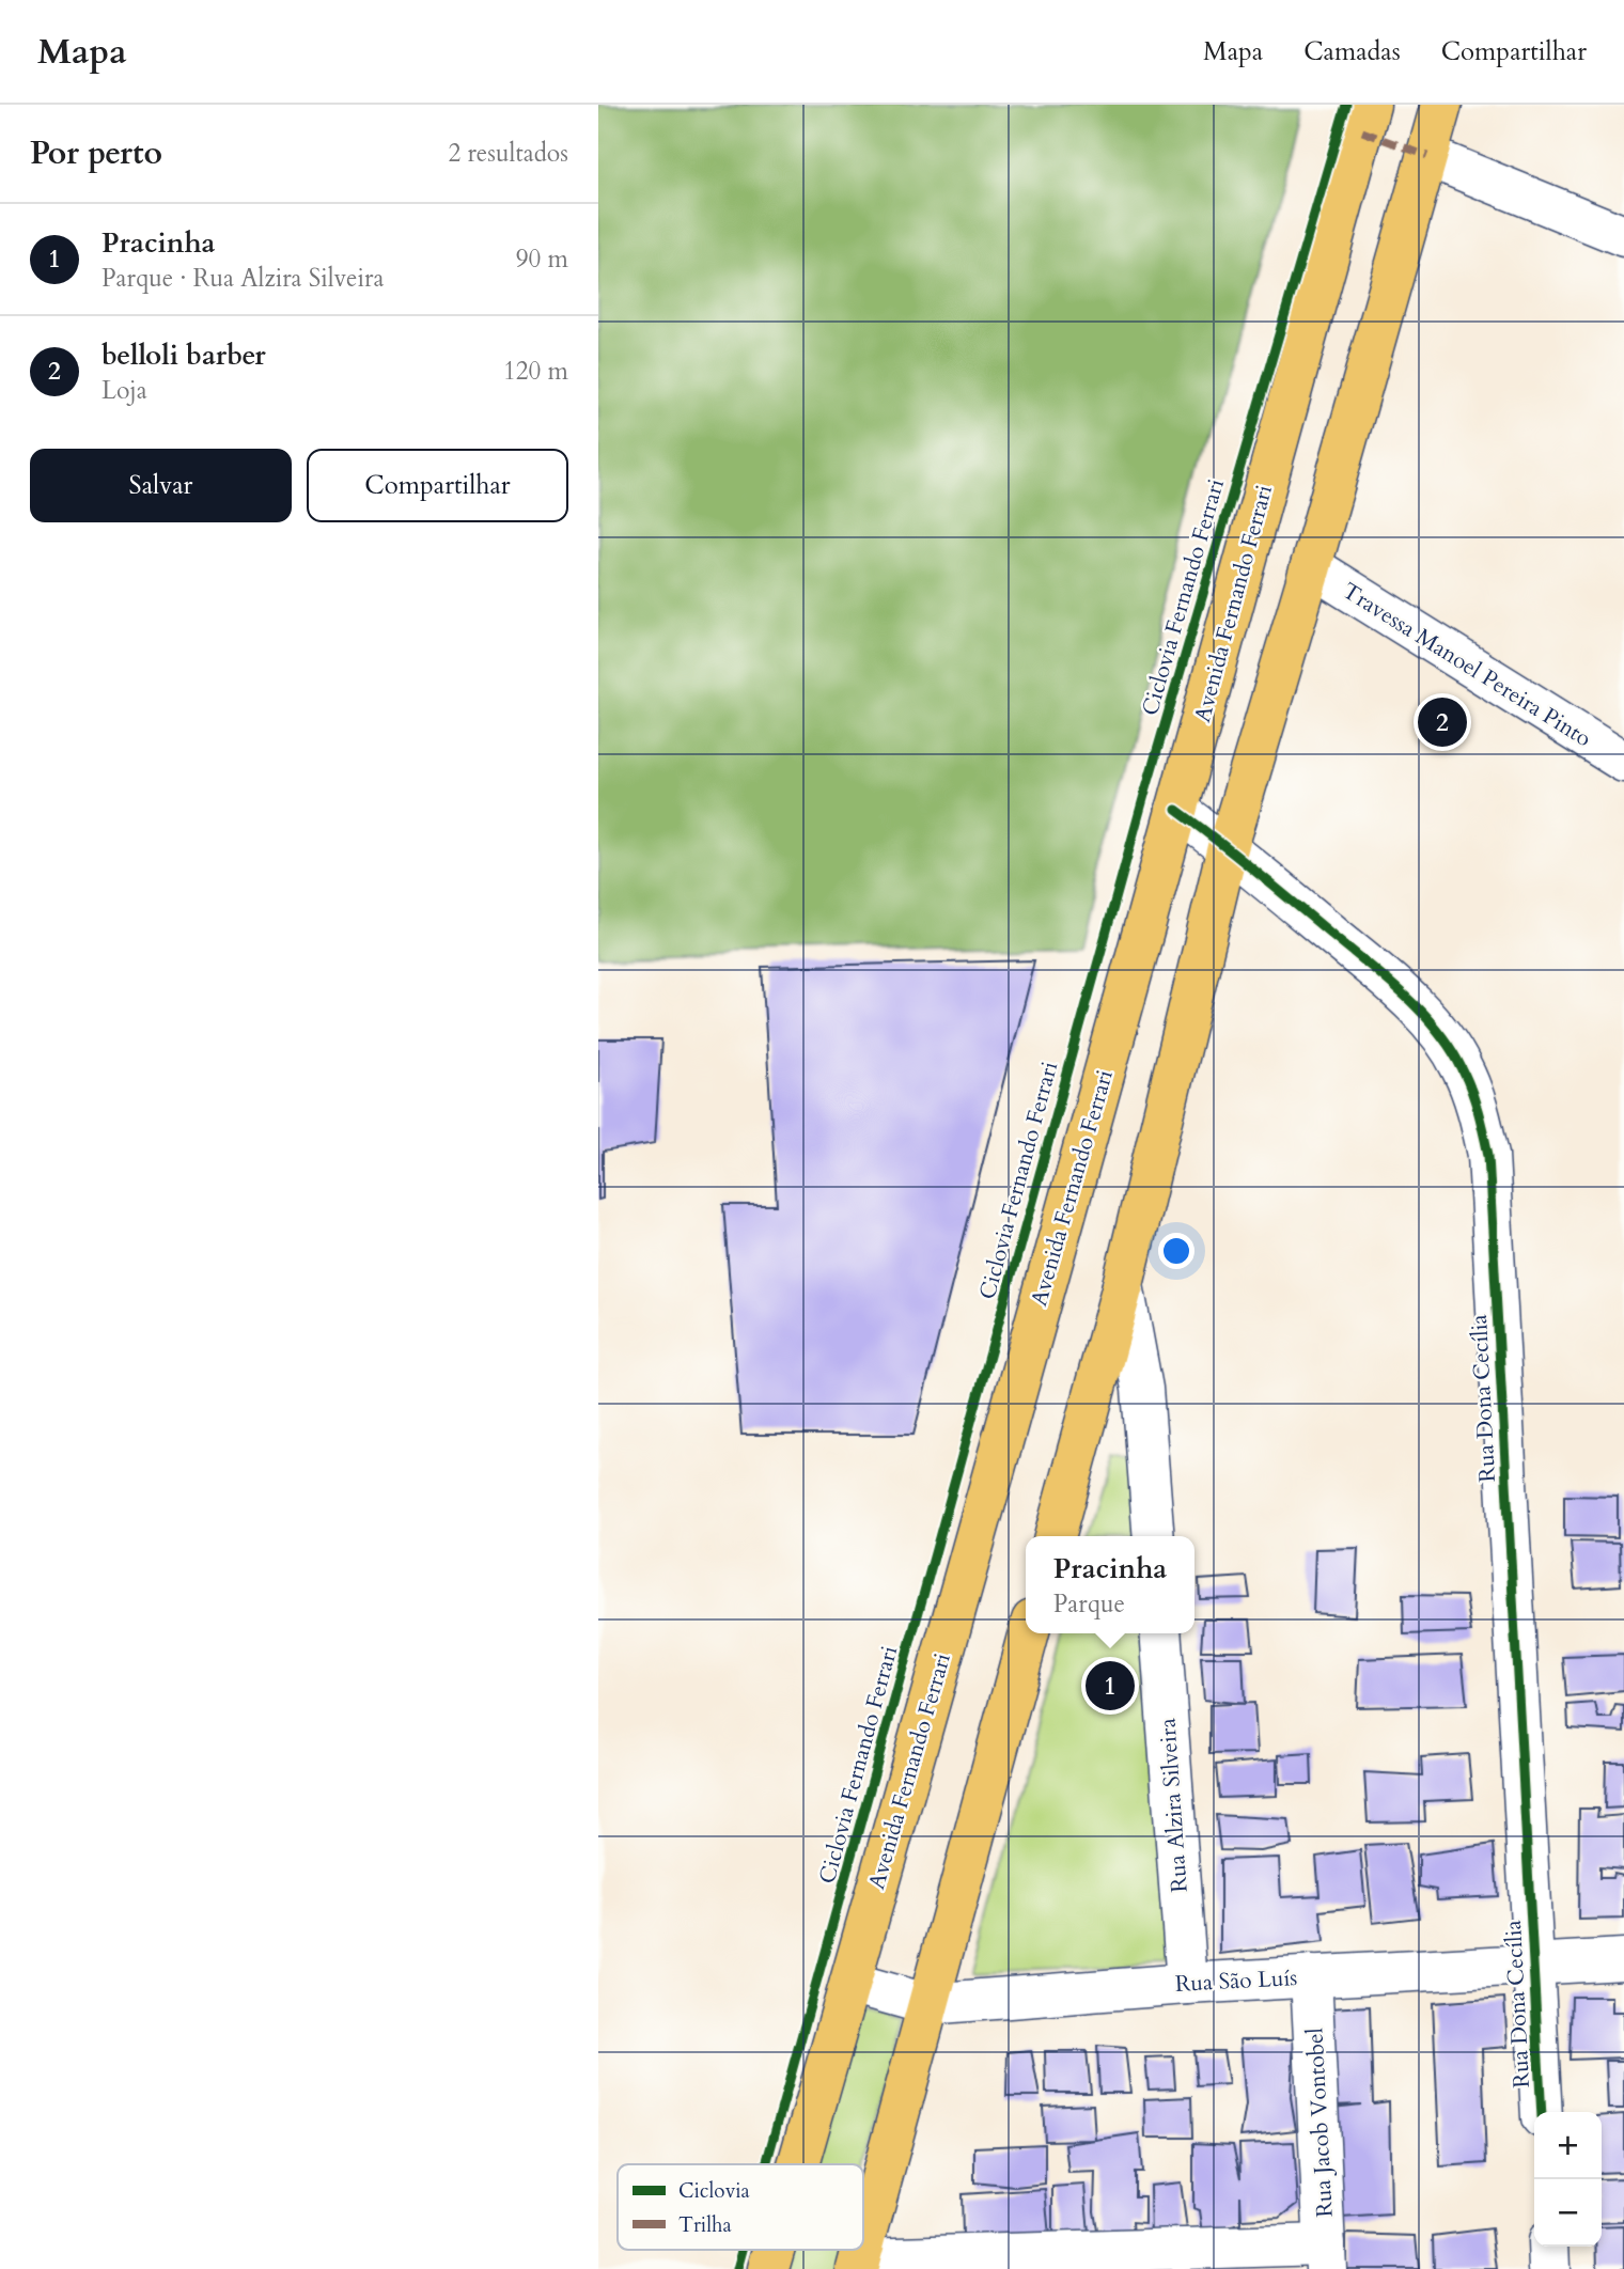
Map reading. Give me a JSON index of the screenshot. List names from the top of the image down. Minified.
{"streets":{"main road":["Avenida Fernando Ferrari"],"street":["Travessa Manoel Pereira Pinto","Rua Dona Cecília","Rua Alzira Silveira","Rua São Luís","Rua Jacob Vontobel"],"cycle path":["Ciclovia Fernando Ferrari"]},"crossings":[["Avenida Fernando Ferrari","Rua Dona Cecília"],["Avenida Fernando Ferrari","Rua São Luís"],["Rua Dona Cecília","Rua São Luís"],["Rua Alzira Silveira","Rua São Luís"],["Rua São Luís","Rua Jacob Vontobel"]],"legend":["Ciclovia","Trilha"],"page":{"header":"Mapa","nav":["Mapa","Camadas","Compartilhar"],"heading":["Por perto","2 resultados"],"list":[{"mark":"1","name":"Pracinha","note":"Parque · Rua Alzira Silveira","value":"90 m"},{"mark":"2","name":"belloli barber","note":"Loja","value":"120 m"}],"buttons":["Salvar","Compartilhar"],"pins":["2","1"],"popup":["Pracinha","Parque"],"map_buttons":["+","−"]}}
